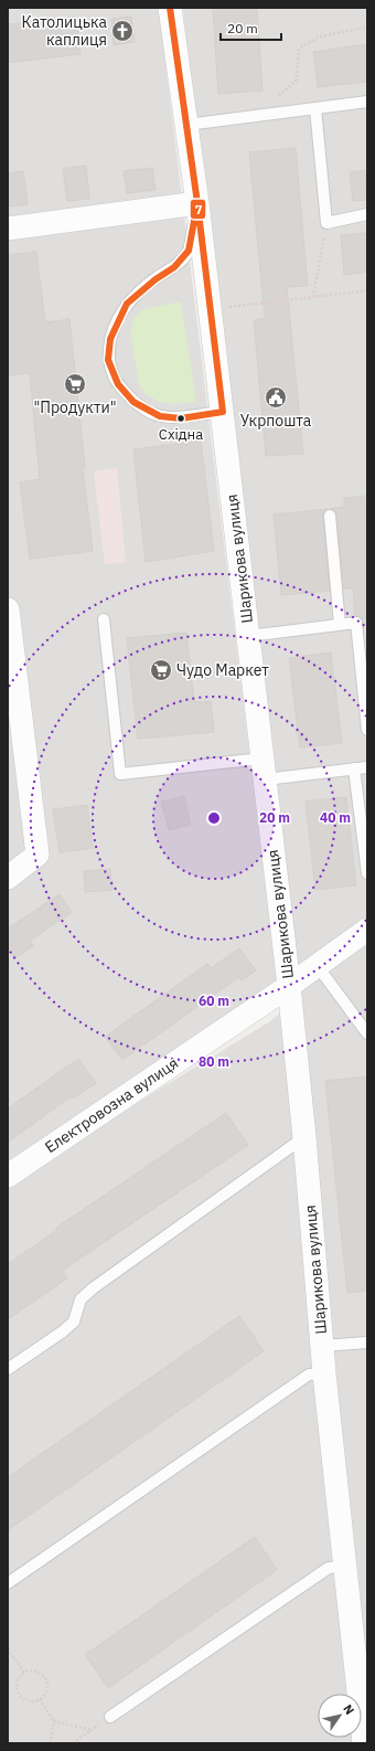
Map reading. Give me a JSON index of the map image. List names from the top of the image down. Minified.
{"streets":{"street":["Шарикова вулиця","Електровозна вулиця"]},"crossings":[["Шарикова вулиця","Електровозна вулиця"]],"places":{"church":["Католицька каплиця"],"supermarket":["\"Продукти\"","Чудо Маркет"],"public building":["Укрпошта"],"other":["Східна"]},"lines":["transit line 7"],"scale_bar":"20 m","north":"top right","rings":["20 m","40 m","60 m","80 m"]}
